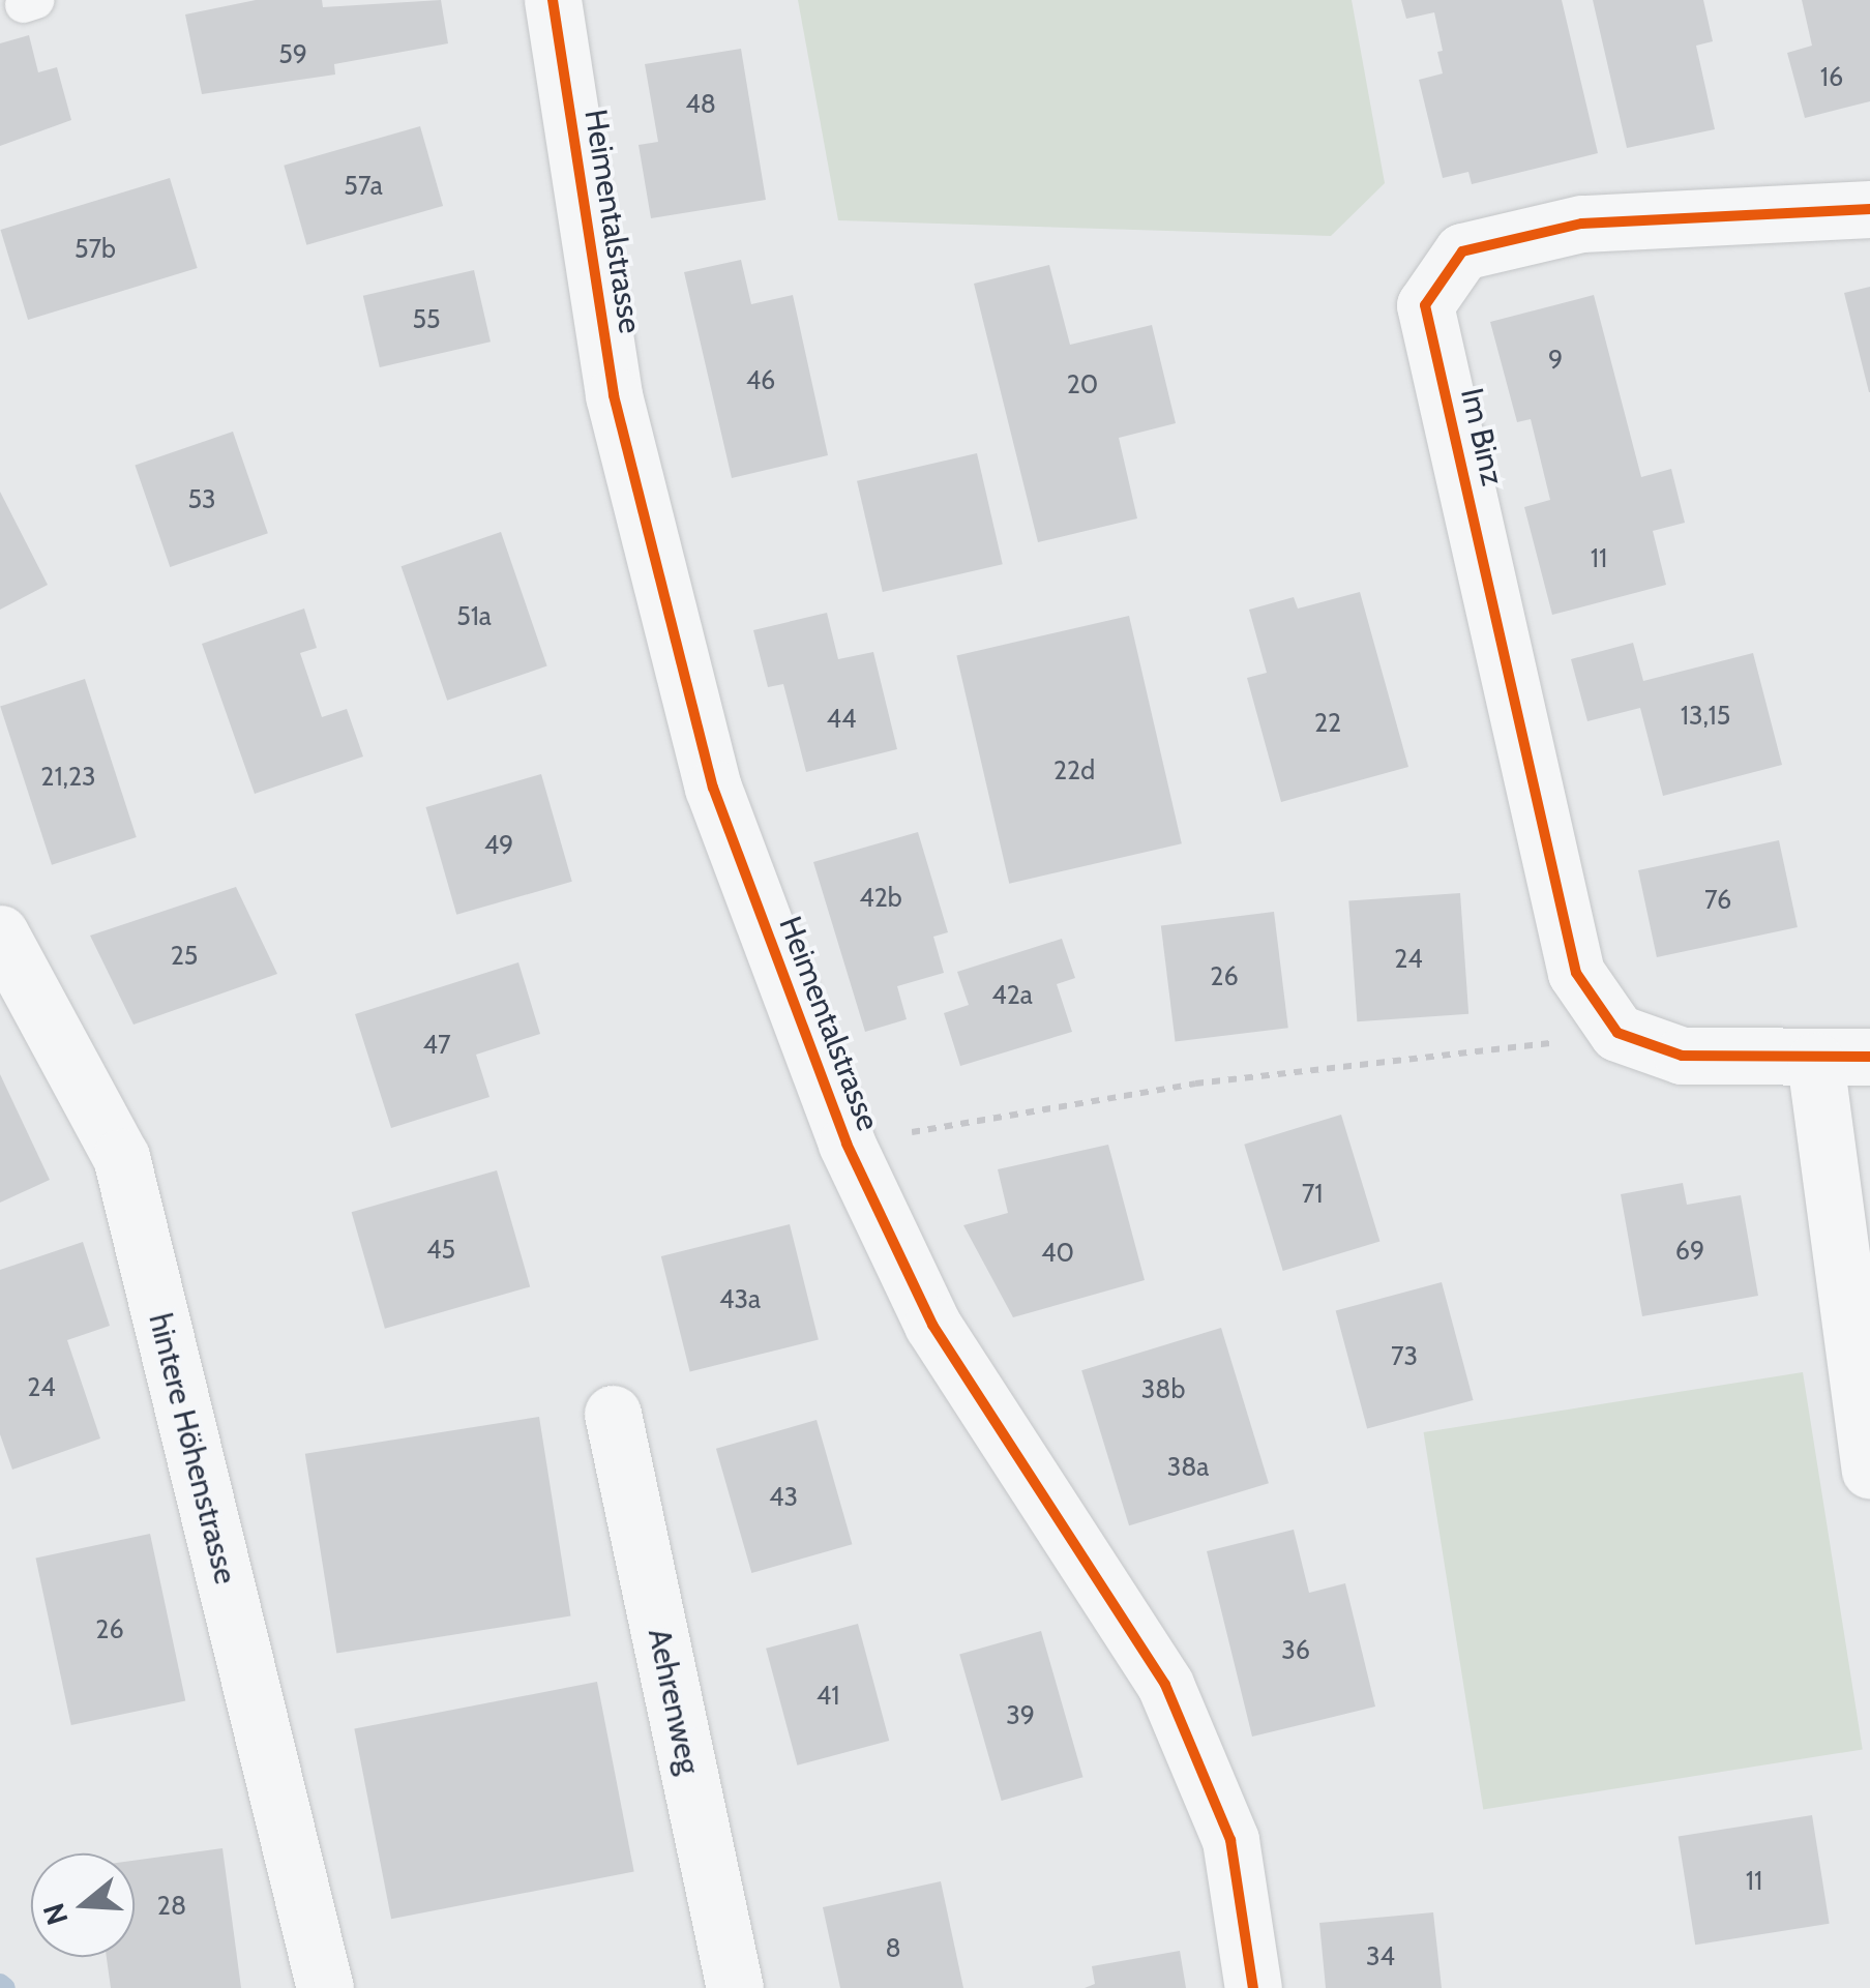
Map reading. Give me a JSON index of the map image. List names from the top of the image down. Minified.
{"streets":{"street":["Heimentalstrasse","Im Binz","hintere Höhenstrasse","Aehrenweg"]},"house_numbers":["59","16","48","57a","57b","55","9","46","20","53","11","51a","13,15","44","22","22d","21,23","49","42b","76","25","24","26","42a","47","71","45","69","40","43a","73","24","38b","38a","43","26","36","41","39","11","28","8","34"],"north":"left"}
